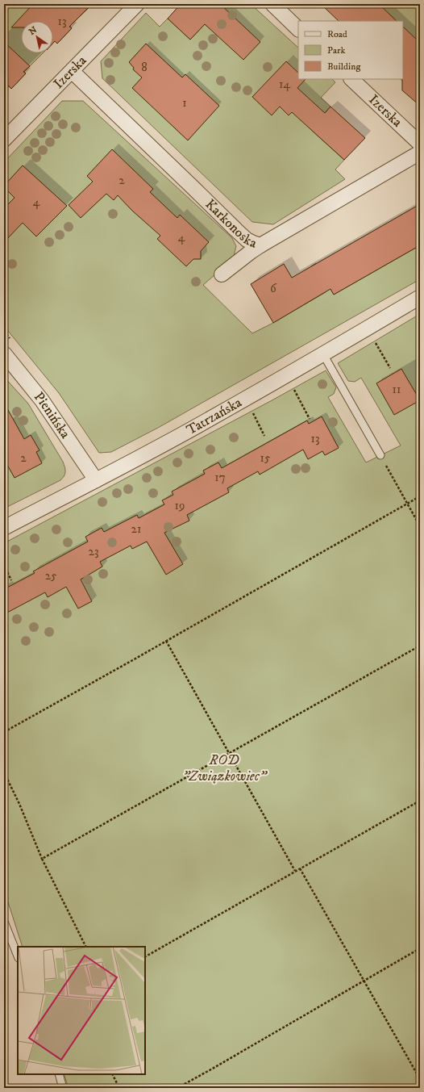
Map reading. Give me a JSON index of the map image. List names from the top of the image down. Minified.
{"streets":{"street":["Izerska","Karkonoska","Pienińska","Tatrzańska"]},"crossings":[["Izerska","Karkonoska"],["Pienińska","Tatrzańska"]],"parks":["ROD \"Związkowiec\""],"house_numbers":["13","8","14","1","2","4","4","6","11","13","2","15","17","19","21","23","25"],"legend":["Road","Park","Building"],"north":"top left"}
